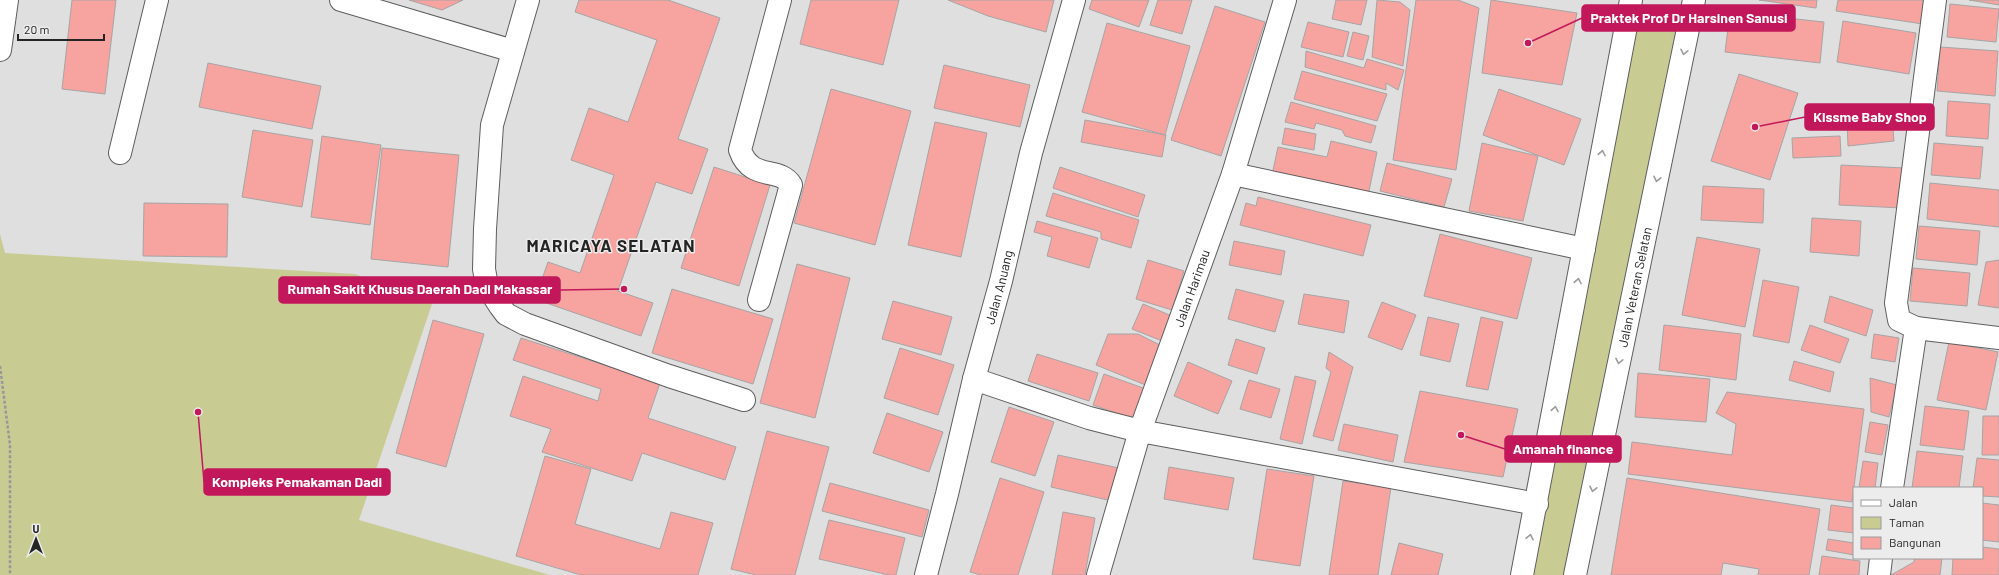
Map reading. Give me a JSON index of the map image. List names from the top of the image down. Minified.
{"streets":{"street":["Jalan Anuang","Jalan Veteran Selatan","Jalan Harimau"]},"districts":["MARICAYA SELATAN"],"places":["Praktek Prof Dr Harsinen Sanusi","Kissme Baby Shop","Rumah Sakit Khusus Daerah Dadi Makassar","Kompleks Pemakaman Dadi","Amanah finance"],"legend":["Jalan","Taman","Bangunan"],"scale_bar":"20 m","north":"top"}
